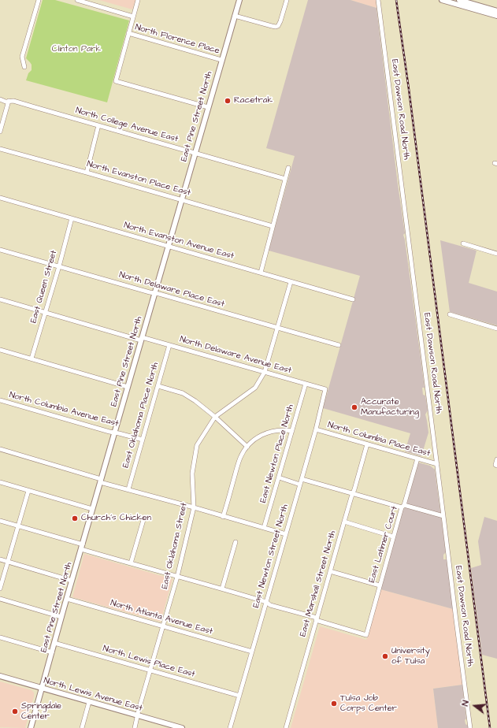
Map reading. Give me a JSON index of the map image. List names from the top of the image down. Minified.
{"streets":{"main road":["East Pine Street North","North Lewis Avenue East"],"street":["North Florence Place","East Dawson Road North","North College Avenue East","North Evanston Place East","North Evanston Avenue East","East Queen Street","North Delaware Place East","North Delaware Avenue East","North Columbia Avenue East","East Oklahoma Place North","North Columbia Place East","East Newton Place North","East Latimer Court","East Oklahoma Street","East Newton Street North","East Marshall Street North","North Atlanta Avenue East","North Lewis Place East"]},"crossings":[["North Florence Place","East Pine Street North"],["East Dawson Road North","North Columbia Place East"],["East Pine Street North","North College Avenue East"],["East Pine Street North","North Evanston Place East"],["East Pine Street North","North Evanston Avenue East"],["East Pine Street North","North Delaware Place East"],["East Pine Street North","North Delaware Avenue East"],["East Pine Street North","North Columbia Avenue East"],["East Pine Street North","North Atlanta Avenue East"],["East Pine Street North","North Lewis Place East"],["East Pine Street North","North Lewis Avenue East"],["North Evanston Avenue East","East Queen Street"],["North Evanston Avenue East","East Oklahoma Street"],["East Queen Street","North Delaware Place East"],["East Queen Street","North Delaware Avenue East"],["North Delaware Place East","East Oklahoma Street"],["North Delaware Avenue East","East Oklahoma Place North"],["North Delaware Avenue East","East Newton Place North"],["North Delaware Avenue East","East Oklahoma Street"],["North Delaware Avenue East","East Newton Street North"],["North Columbia Avenue East","East Oklahoma Place North"],["North Columbia Place East","East Latimer Court"],["North Columbia Place East","East Newton Street North"],["North Columbia Place East","East Marshall Street North"],["East Latimer Court","East Marshall Street North"],["East Oklahoma Street","North Atlanta Avenue East"],["East Oklahoma Street","North Lewis Place East"],["East Oklahoma Street","North Lewis Avenue East"],["East Newton Street North","North Atlanta Avenue East"],["East Newton Street North","North Lewis Place East"]],"parks":["Clinton Park"],"places":["Racetrak","Accurate Manufacturing","Church's Chicken","University of Tulsa","Tulsa Job Corps Center","Springdale Center"],"north":"left"}
